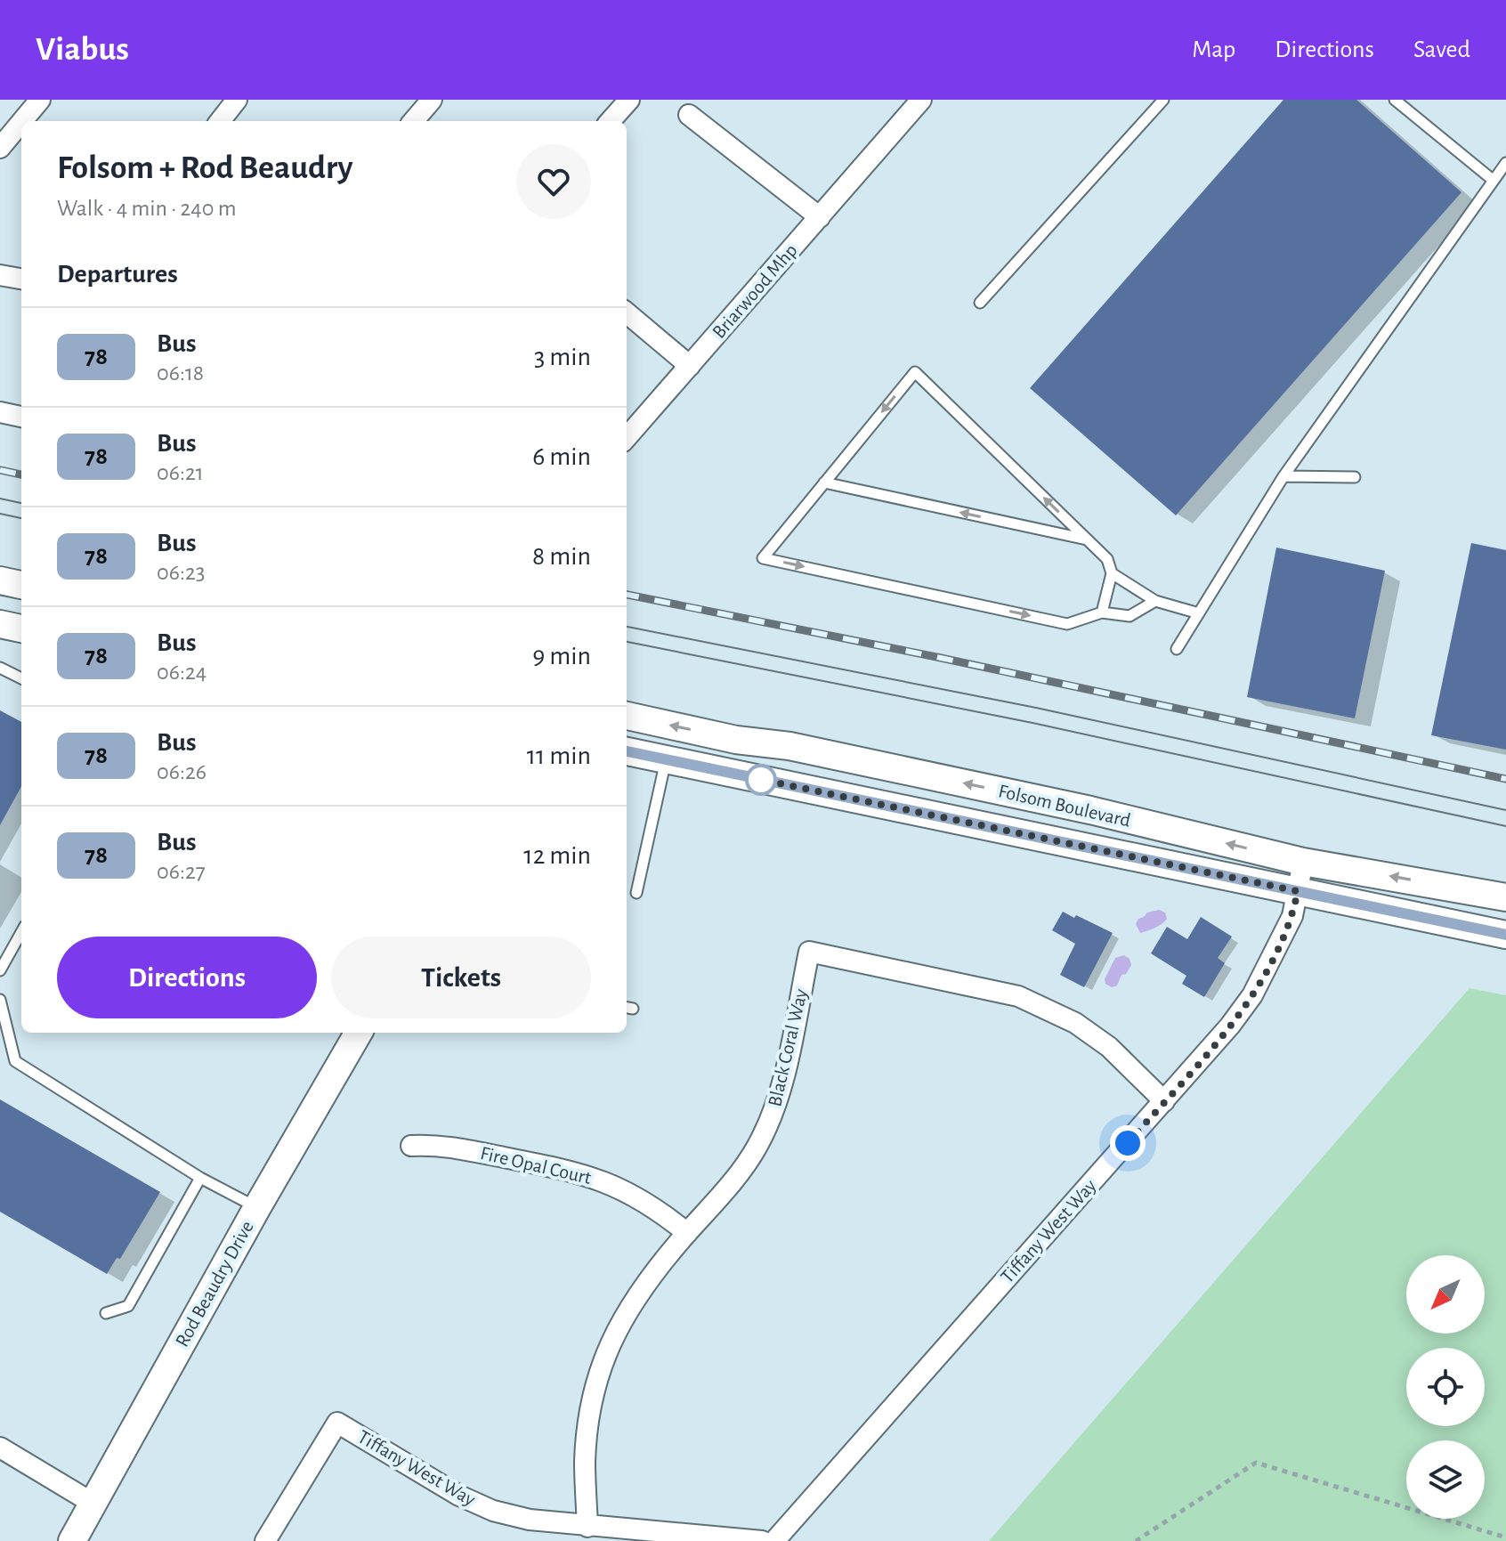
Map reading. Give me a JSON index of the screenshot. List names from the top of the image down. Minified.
{"streets":{"main road":["Folsom Boulevard","Rod Beaudry Drive"],"street":["Briarwood Mhp","Black Coral Way","Fire Opal Court","Tiffany West Way"]},"crossings":[["Folsom Boulevard","Tiffany West Way"],["Black Coral Way","Fire Opal Court"],["Black Coral Way","Tiffany West Way"]],"lines":["bus line 78"],"north":"bottom left","page":{"header":"Viabus","nav":["Map","Directions","Saved"],"heading":[["Folsom + Rod Beaudry","Walk · 4 min · 240 m"],"Departures"],"list":[{"mark":"78","name":"Bus","note":"06:18","value":"3 min"},{"mark":"78","name":"Bus","note":"06:21","value":"6 min"},{"mark":"78","name":"Bus","note":"06:23","value":"8 min"},{"mark":"78","name":"Bus","note":"06:24","value":"9 min"},{"mark":"78","name":"Bus","note":"06:26","value":"11 min"},{"mark":"78","name":"Bus","note":"06:27","value":"12 min"}],"buttons":["Directions","Tickets"]}}
